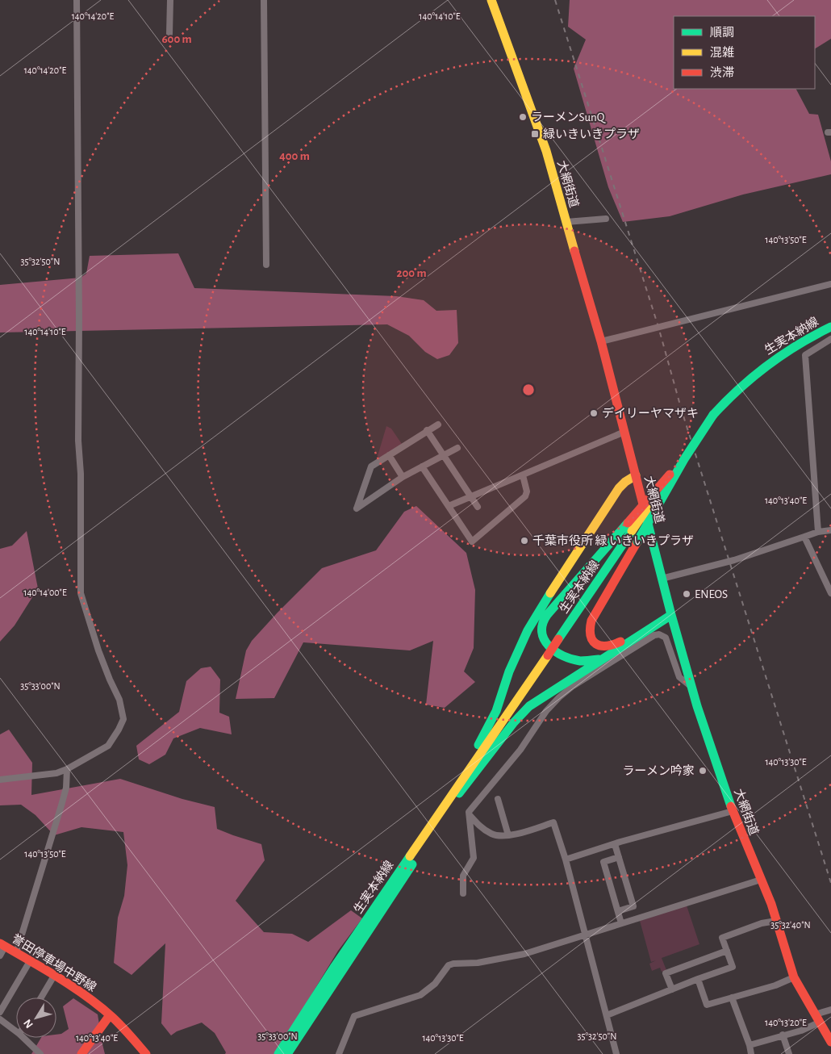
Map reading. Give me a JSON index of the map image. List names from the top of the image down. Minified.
{"streets":{"main road":["大網街道","生実本納線","誉田停車場中野線"]},"places":{"other":["ラーメンSunQ","デイリーヤマザキ","千葉市役所 緑 いきいきプラザ","ENEOS","ラーメン吟家"],"transit":["緑いきいきプラザ"]},"legend":["順調","混雑","渋滞"],"north":"bottom left","coordinates":["140°14'20\"E","140°14'10\"E","140°13'50\"E","35°32'50\"N","140°13'40\"E","140°14'00\"E","35°33'00\"N","140°13'30\"E","35°32'40\"N","140°13'20\"E"],"rings":["600 m","400 m","200 m"]}
